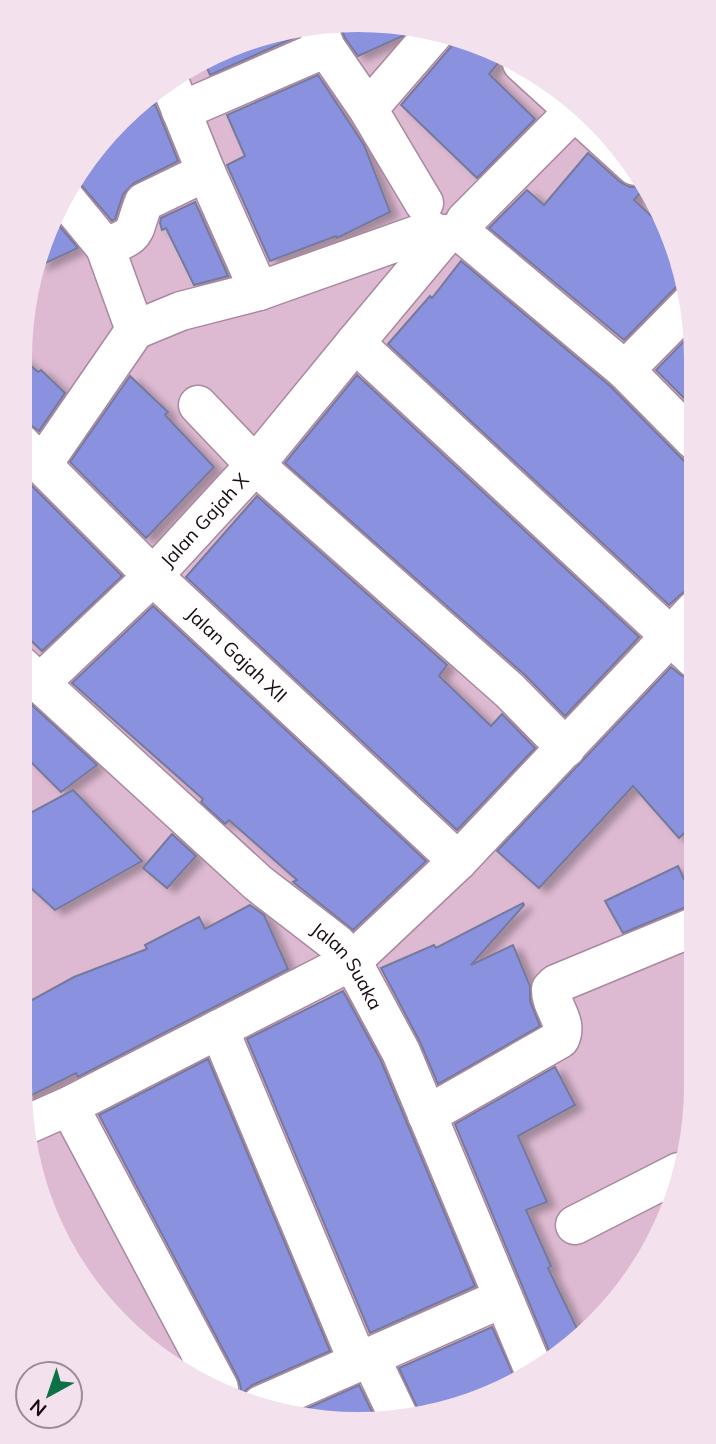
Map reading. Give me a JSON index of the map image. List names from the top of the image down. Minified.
{"streets":{"street":["Jalan Gajah X","Jalan Gajah XII","Jalan Suaka"]},"crossings":[["Jalan Gajah X","Jalan Gajah XII"]],"north":"bottom left"}
